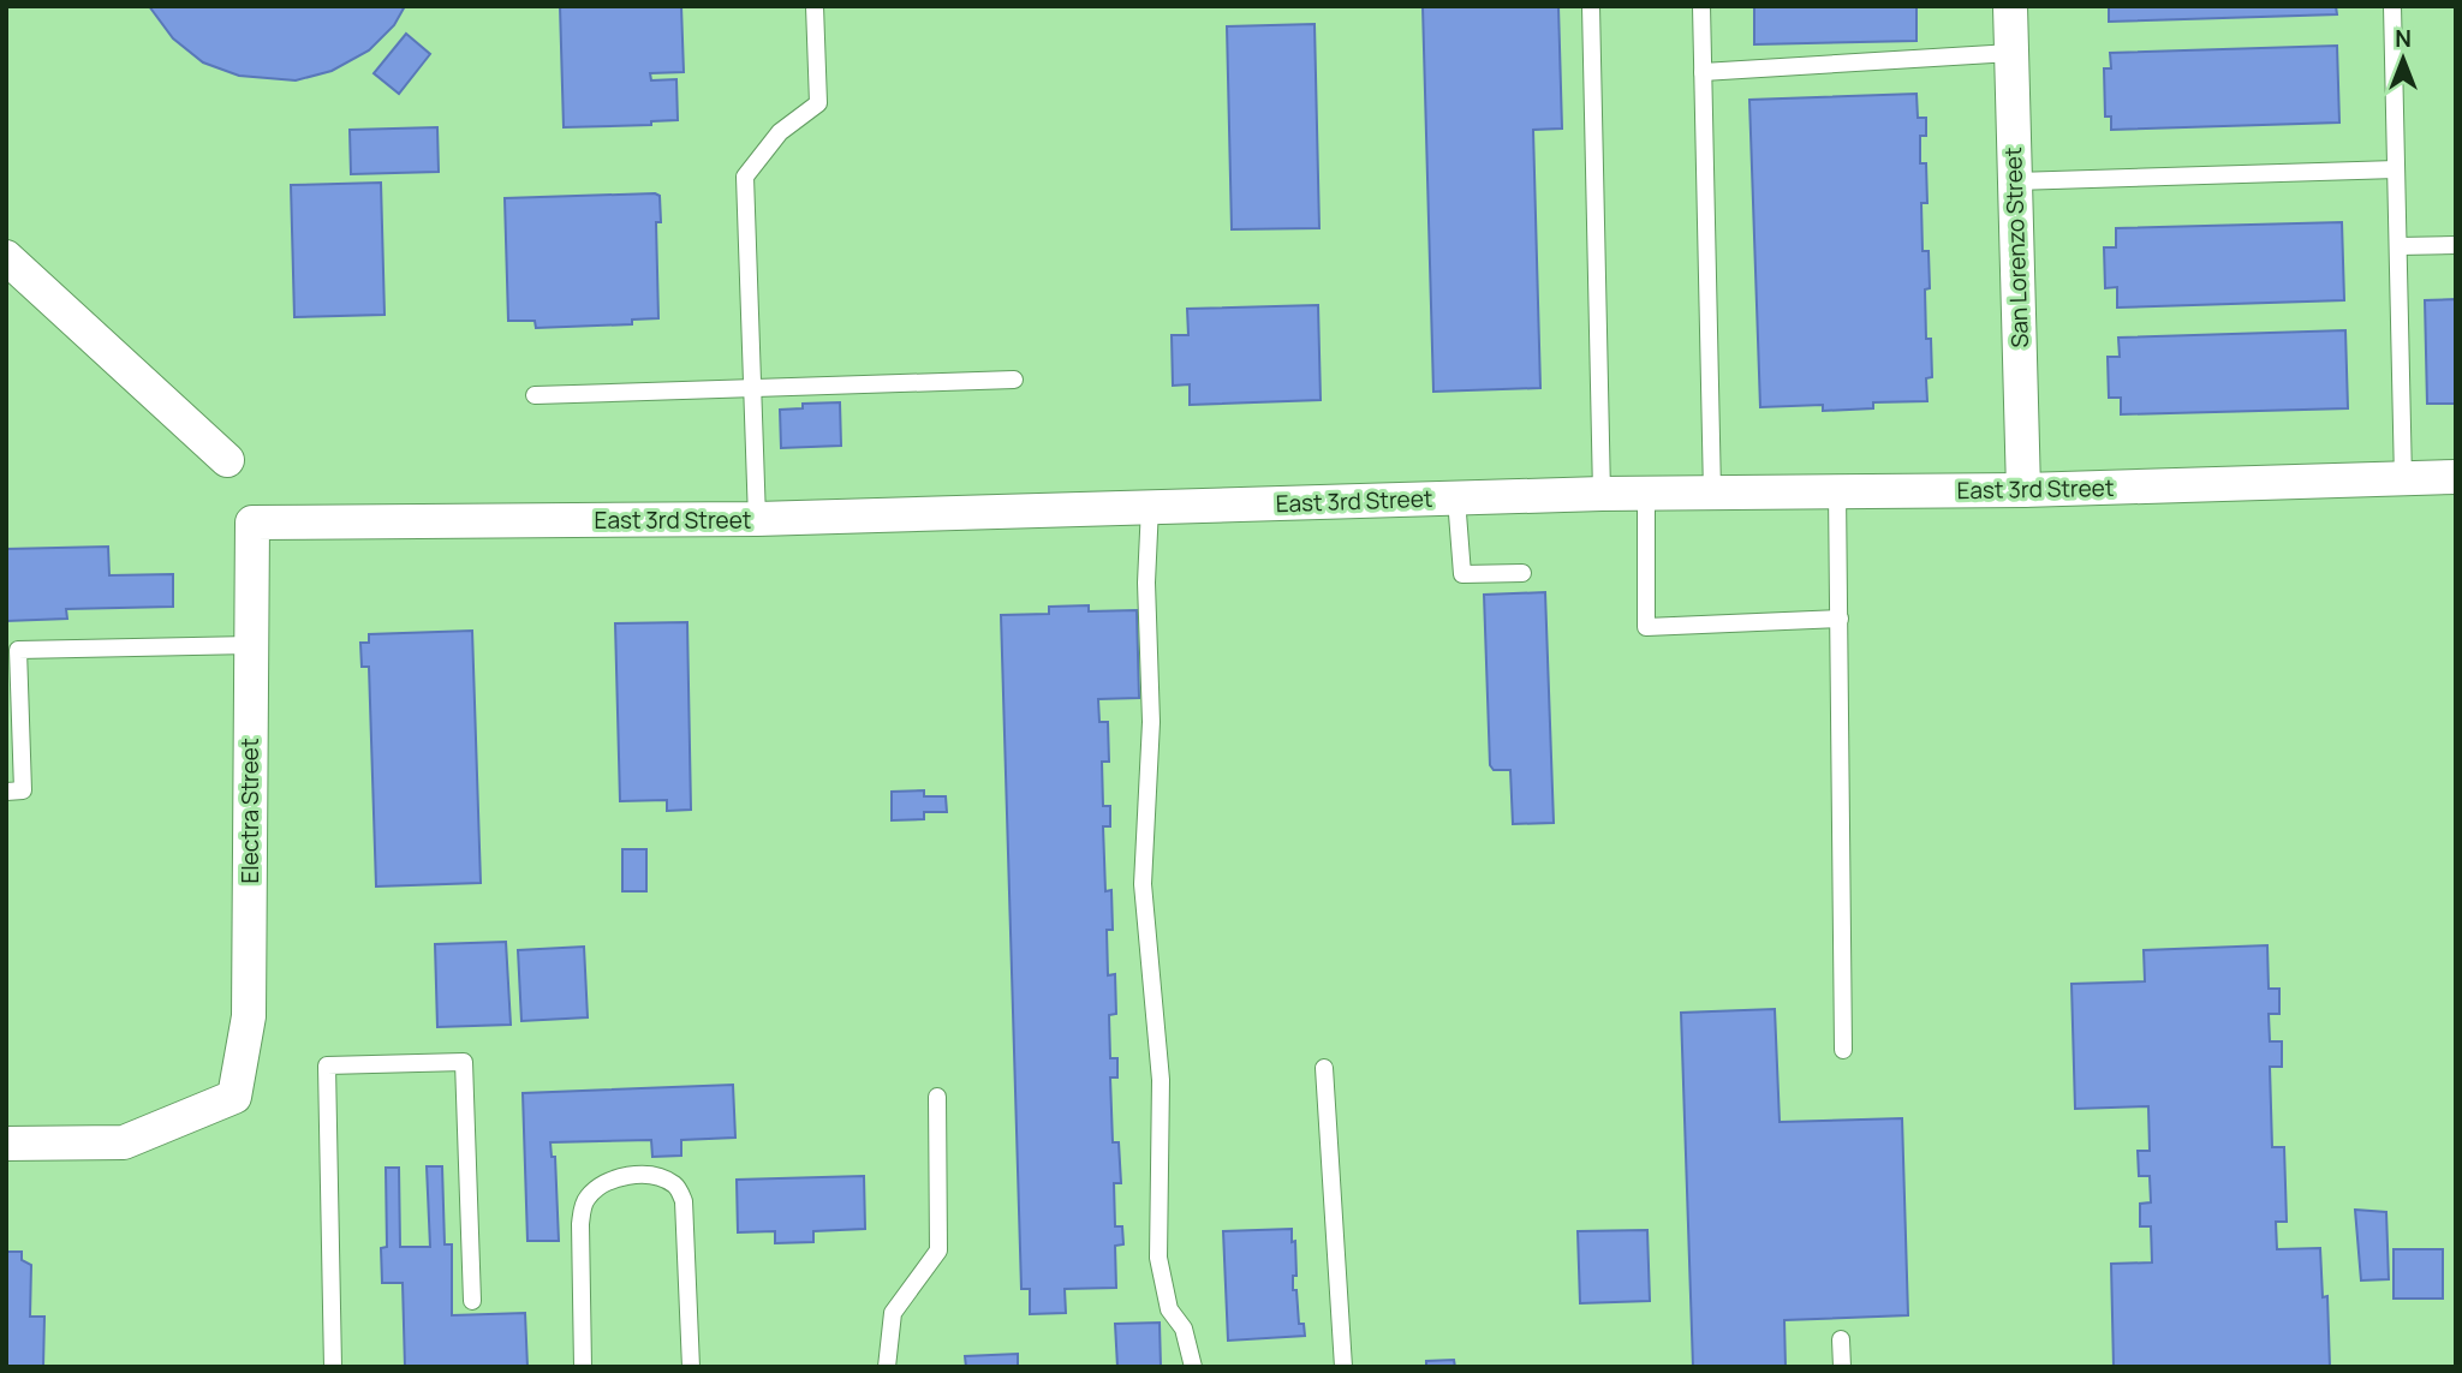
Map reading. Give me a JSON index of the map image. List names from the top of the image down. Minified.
{"streets":{"street":["San Lorenzo Street","East 3rd Street","Electra Street"]},"crossings":[["San Lorenzo Street","East 3rd Street"],["East 3rd Street","Electra Street"]],"north":"top"}
